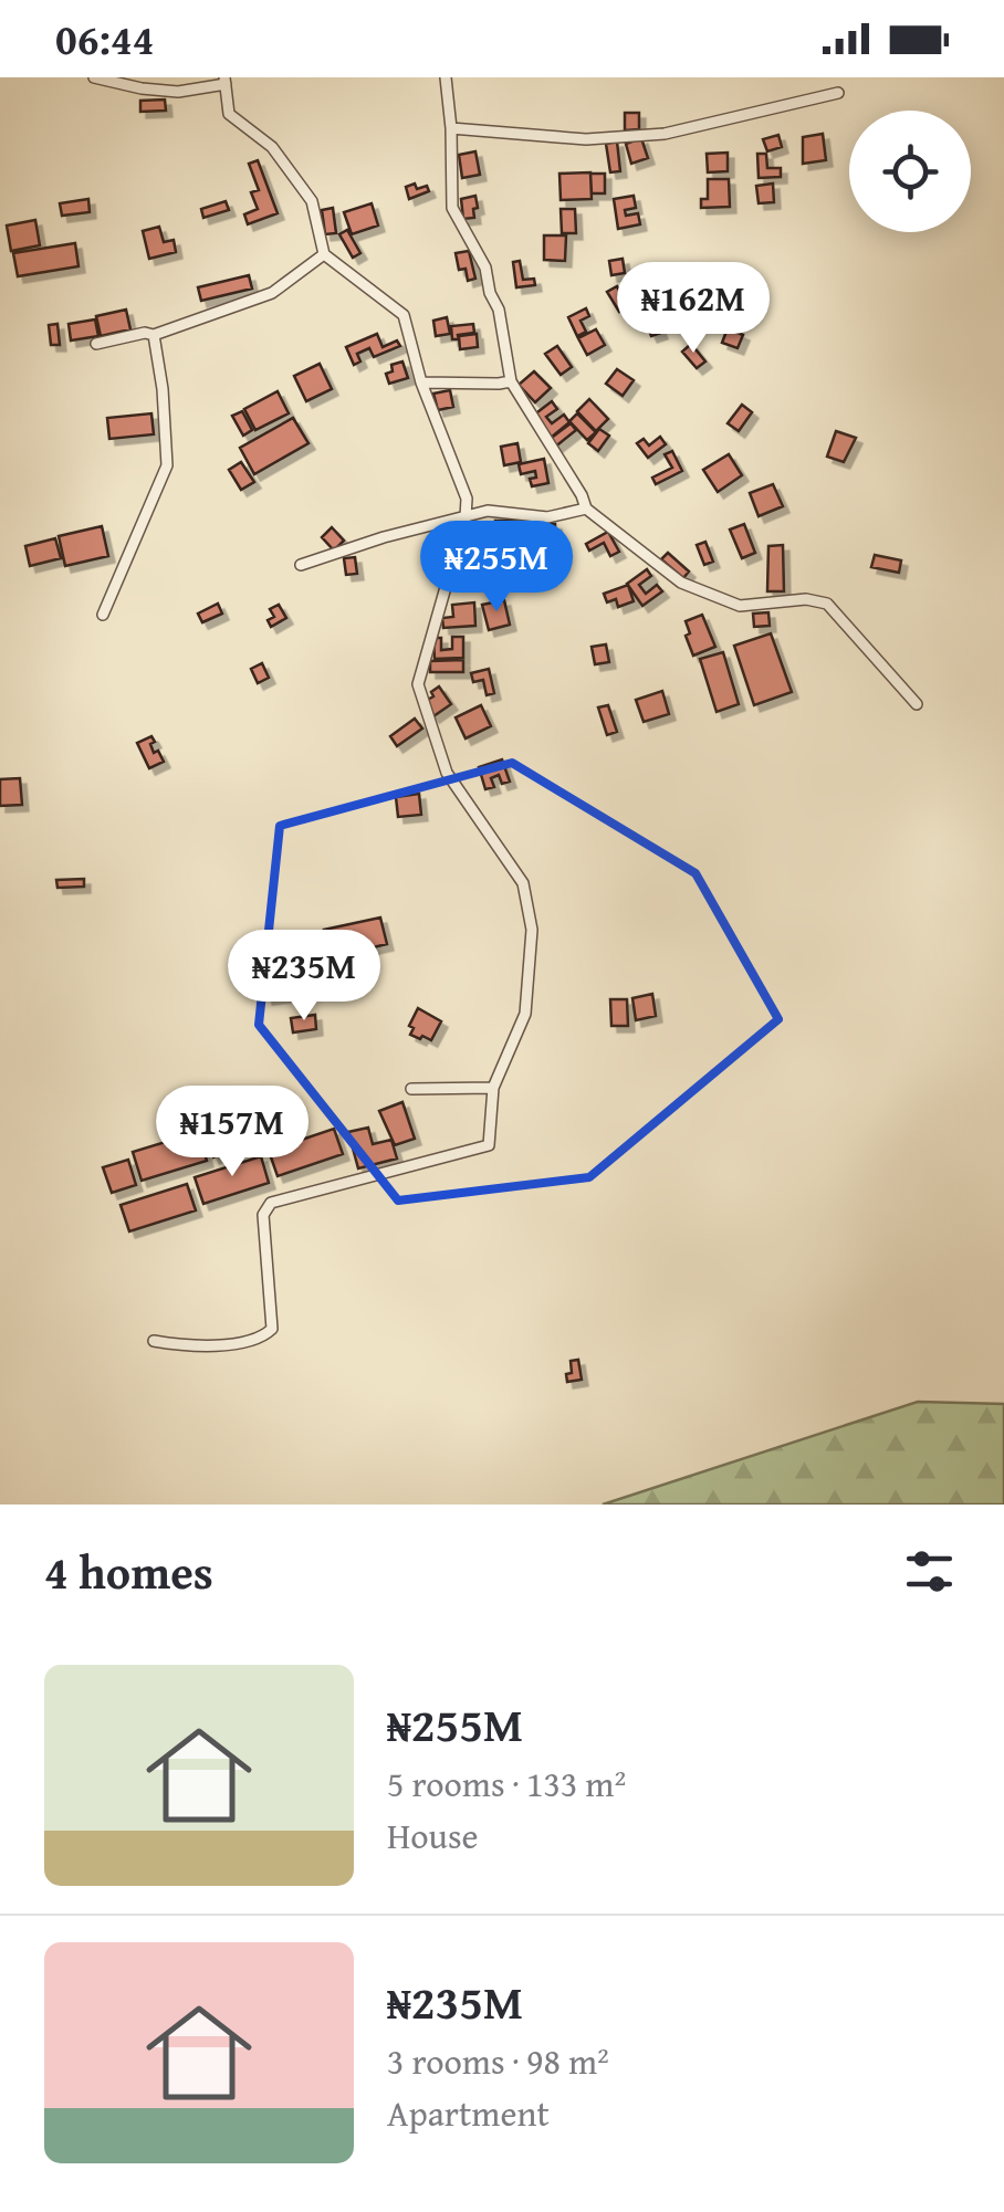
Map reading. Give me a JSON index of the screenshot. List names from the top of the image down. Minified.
{"page":{"status":"06:44","price":["₦162M","₦255M","₦235M","₦157M"],"heading":"4 homes","list":[{"name":"₦255M","note":"5 rooms · 133 m² · House"},{"name":"₦235M","note":"3 rooms · 98 m² · Apartment"}]}}
